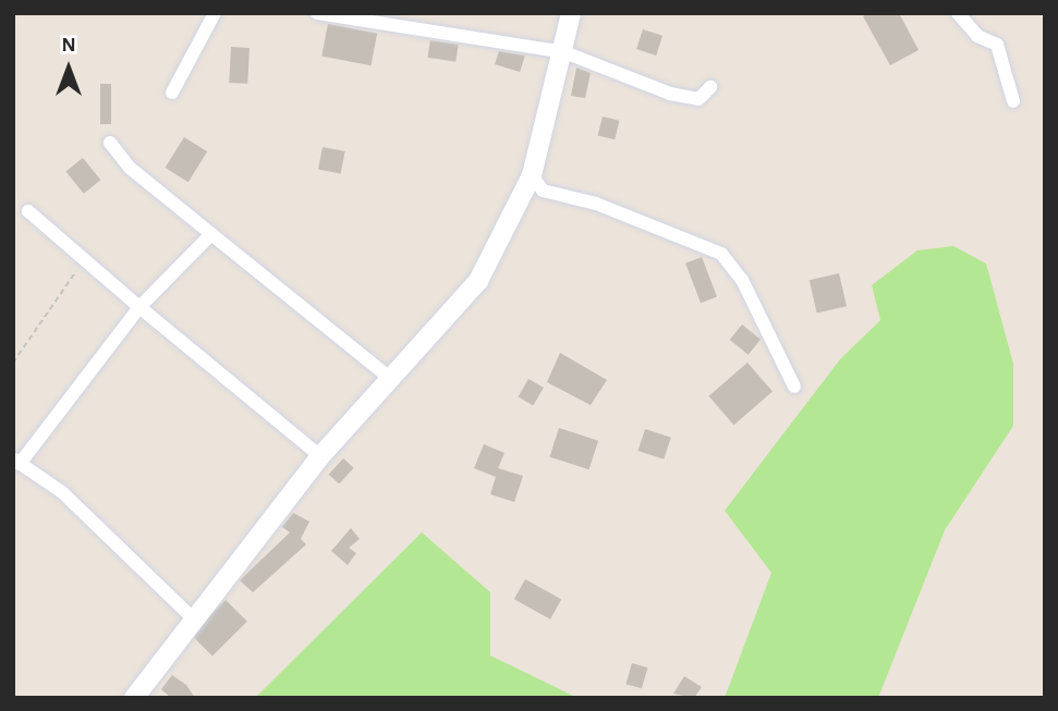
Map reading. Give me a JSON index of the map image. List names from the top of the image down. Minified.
{"north":"top"}
